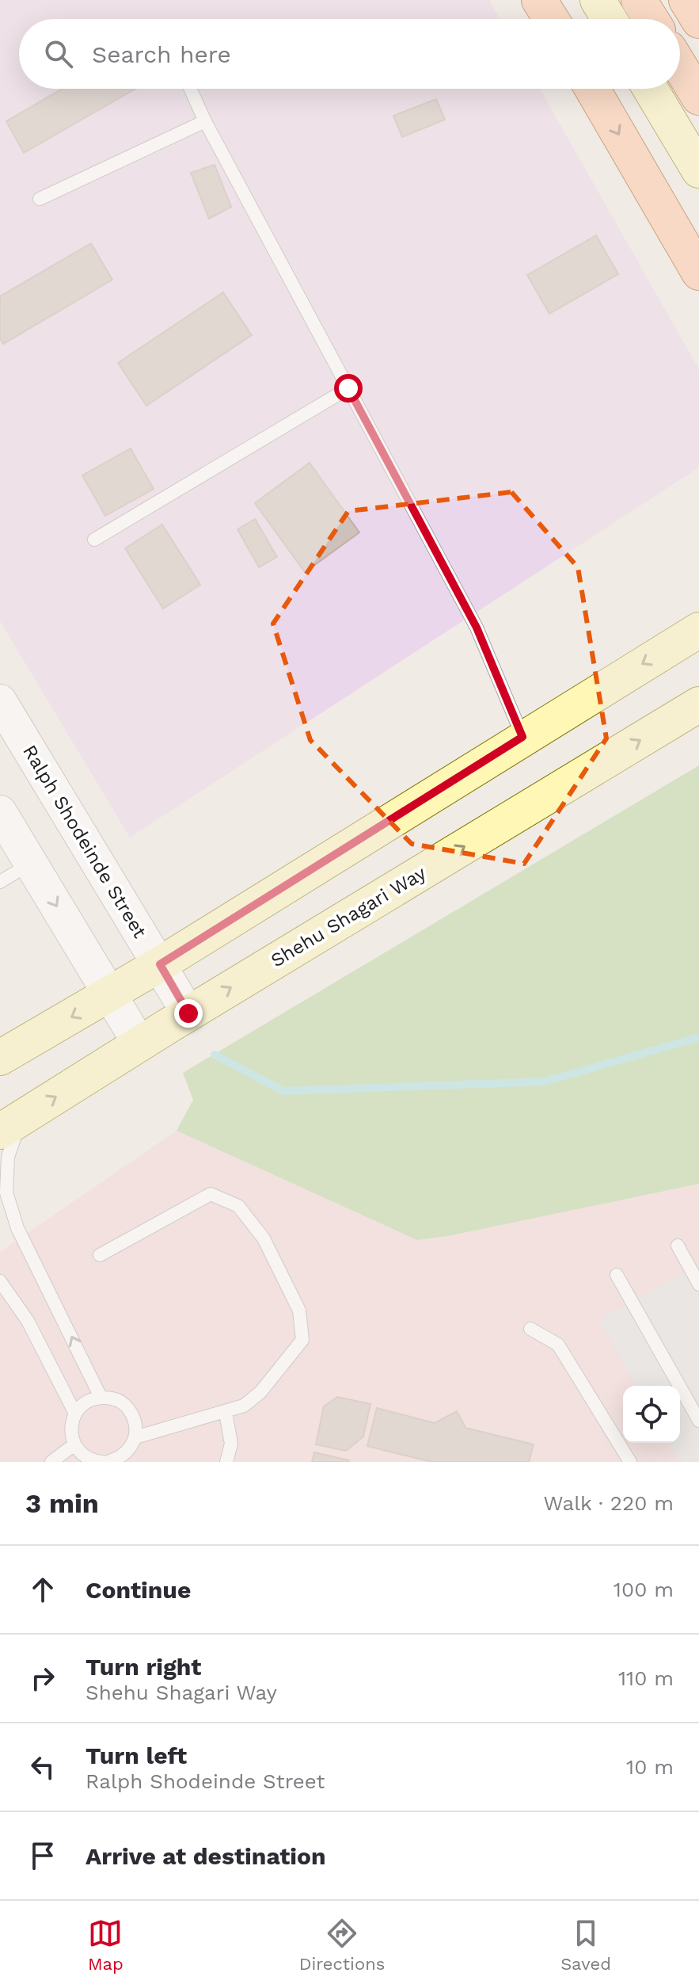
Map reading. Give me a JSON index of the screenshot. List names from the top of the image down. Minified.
{"streets":{"main road":["Shehu Shagari Way"],"street":["Ralph Shodeinde Street"]},"crossings":[["Ralph Shodeinde Street","Shehu Shagari Way"]],"page":{"search":"Search here","heading":["3 min","Walk · 220 m"],"list":[["Continue","100 m"],["Turn right","Shehu Shagari Way","110 m"],["Turn left","Ralph Shodeinde Street","10 m"],"Arrive at destination"],"nav":["Map","Directions","Saved"]}}
